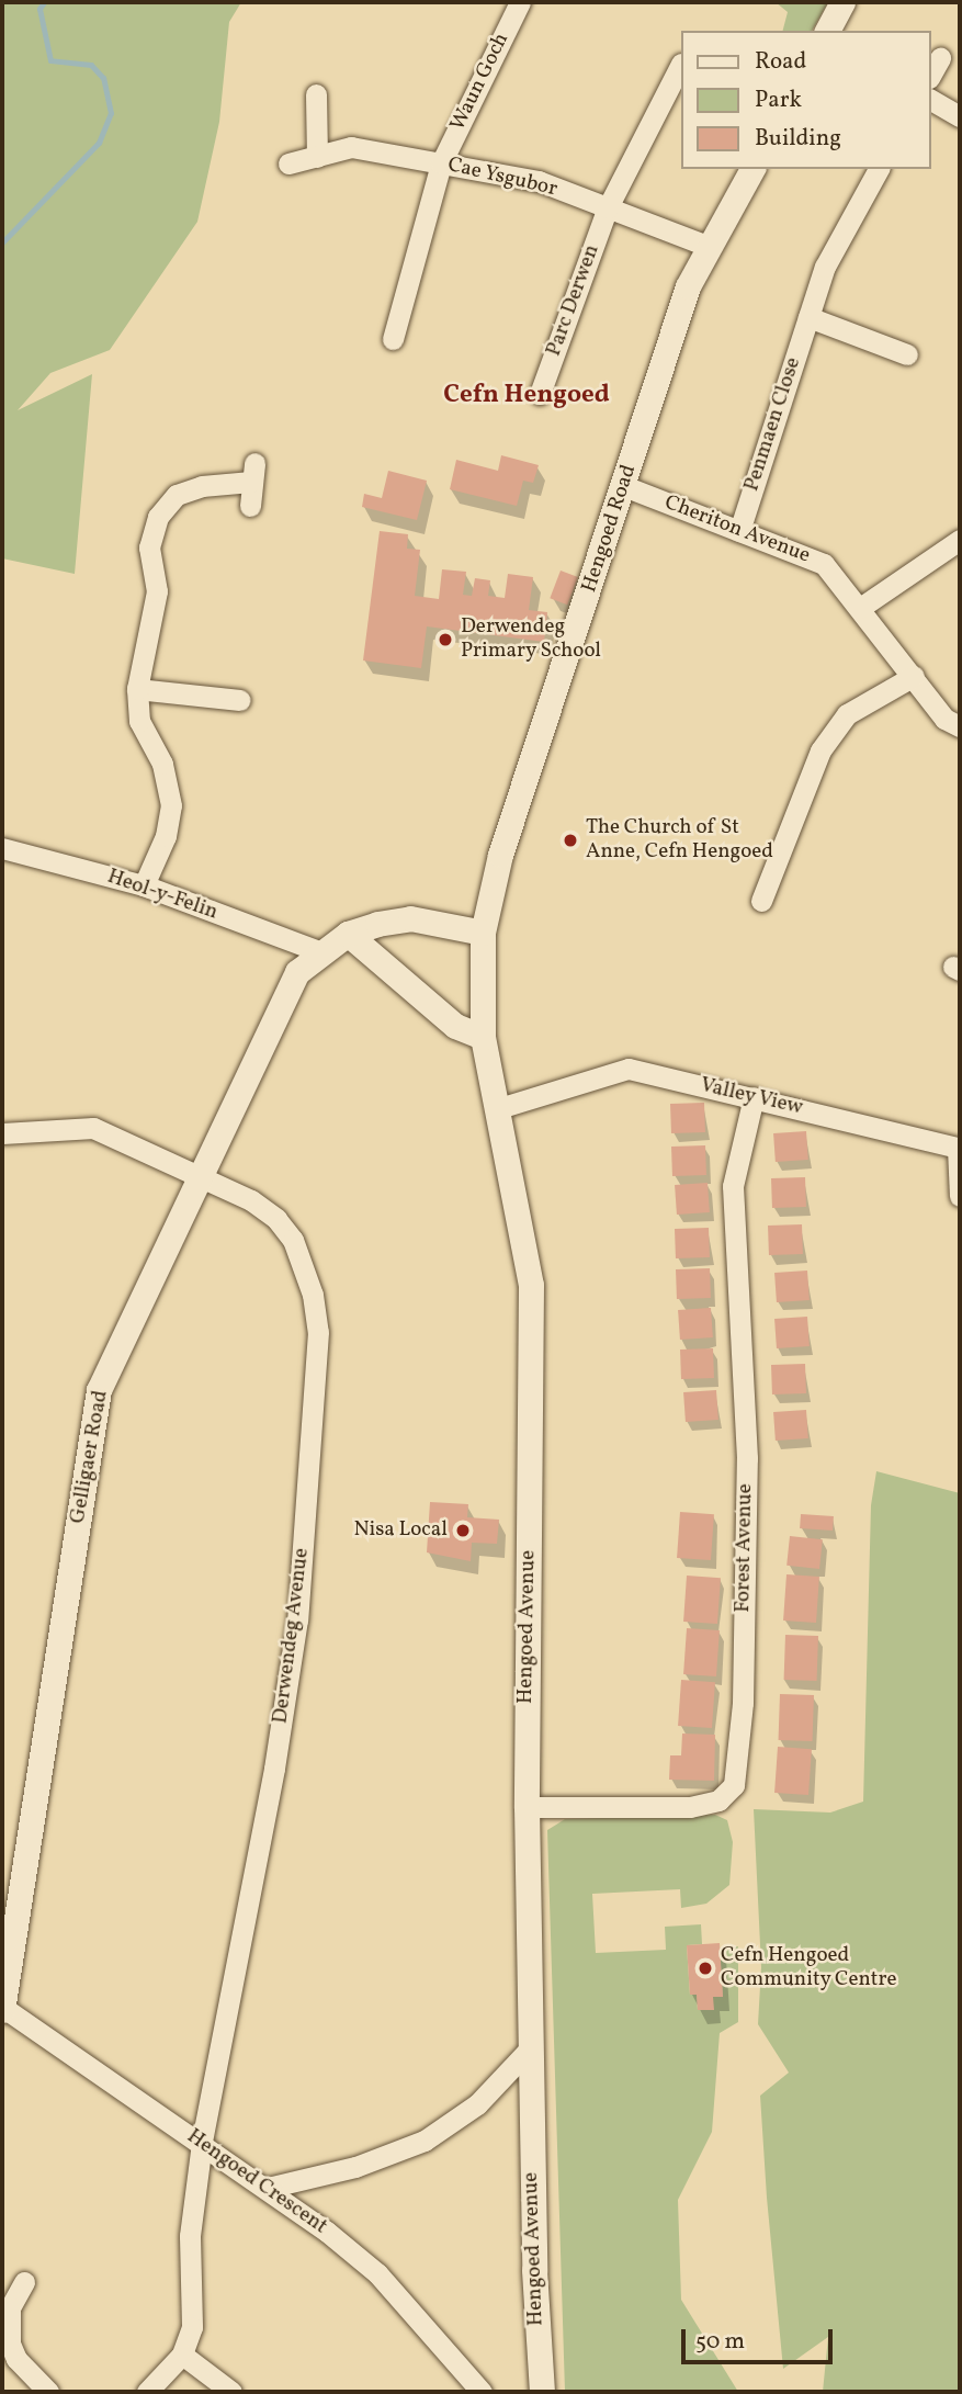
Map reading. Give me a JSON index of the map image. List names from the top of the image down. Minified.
{"streets":{"street":["Waun Goch","Cae Ysgubor","Parc Derwen","Penmaen Close","Hengoed Road","Cheriton Avenue","Heol-y-Felin","Valley View","Gelligaer Road","Forest Avenue","Hengoed Avenue","Derwendeg Avenue","Hengoed Crescent"]},"crossings":[["Waun Goch","Cae Ysgubor"],["Cae Ysgubor","Parc Derwen"],["Cae Ysgubor","Hengoed Road"],["Penmaen Close","Cheriton Avenue"],["Hengoed Road","Cheriton Avenue"],["Hengoed Road","Gelligaer Road"],["Hengoed Road","Hengoed Avenue"],["Heol-y-Felin","Gelligaer Road"],["Valley View","Forest Avenue"],["Valley View","Hengoed Avenue"],["Gelligaer Road","Derwendeg Avenue"],["Gelligaer Road","Hengoed Crescent"],["Forest Avenue","Hengoed Avenue"],["Derwendeg Avenue","Hengoed Crescent"]],"districts":["Cefn Hengoed"],"places":["Derwendeg Primary School","The Church of St Anne, Cefn Hengoed","Nisa Local","Cefn Hengoed Community Centre"],"legend":["Road","Park","Building"],"scale_bar":"50 m"}
